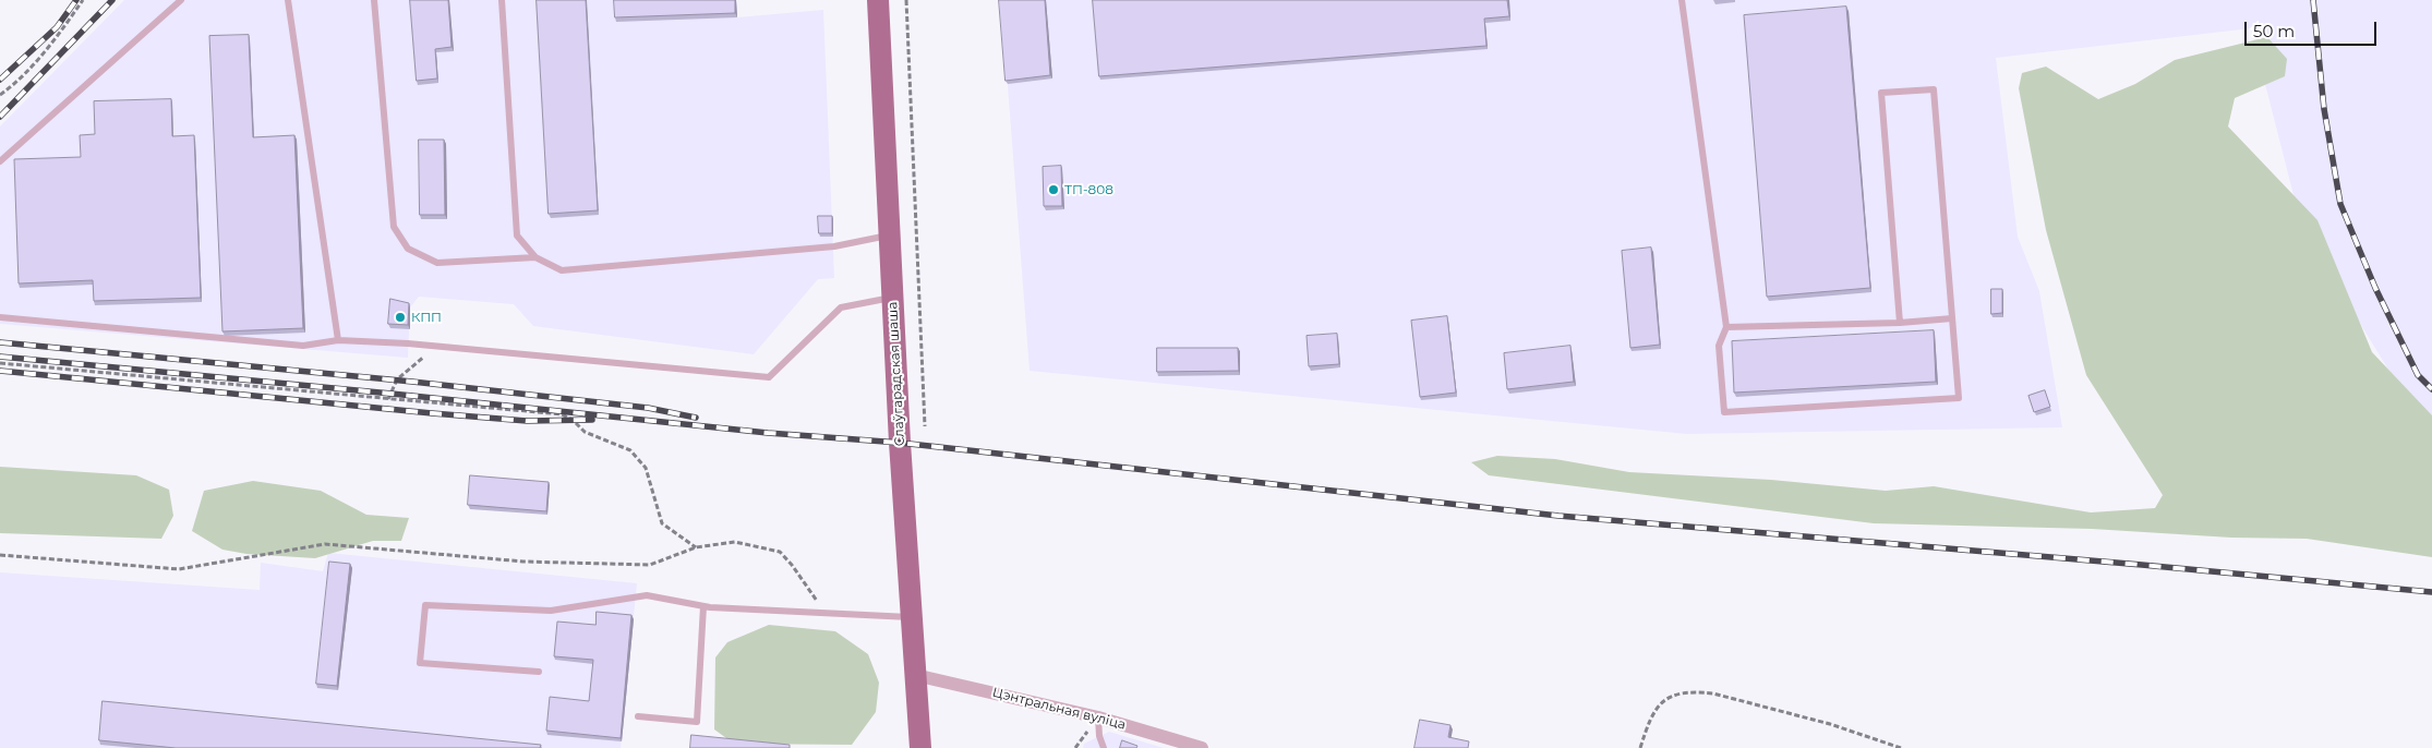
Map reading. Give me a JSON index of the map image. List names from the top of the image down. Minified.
{"streets":{"main road":["Слаўгарадская шаша"],"street":["Цэнтральная вуліца"]},"crossings":[["Слаўгарадская шаша","Цэнтральная вуліца"]],"places":["ТП-808","КПП"],"scale_bar":"50 m"}
